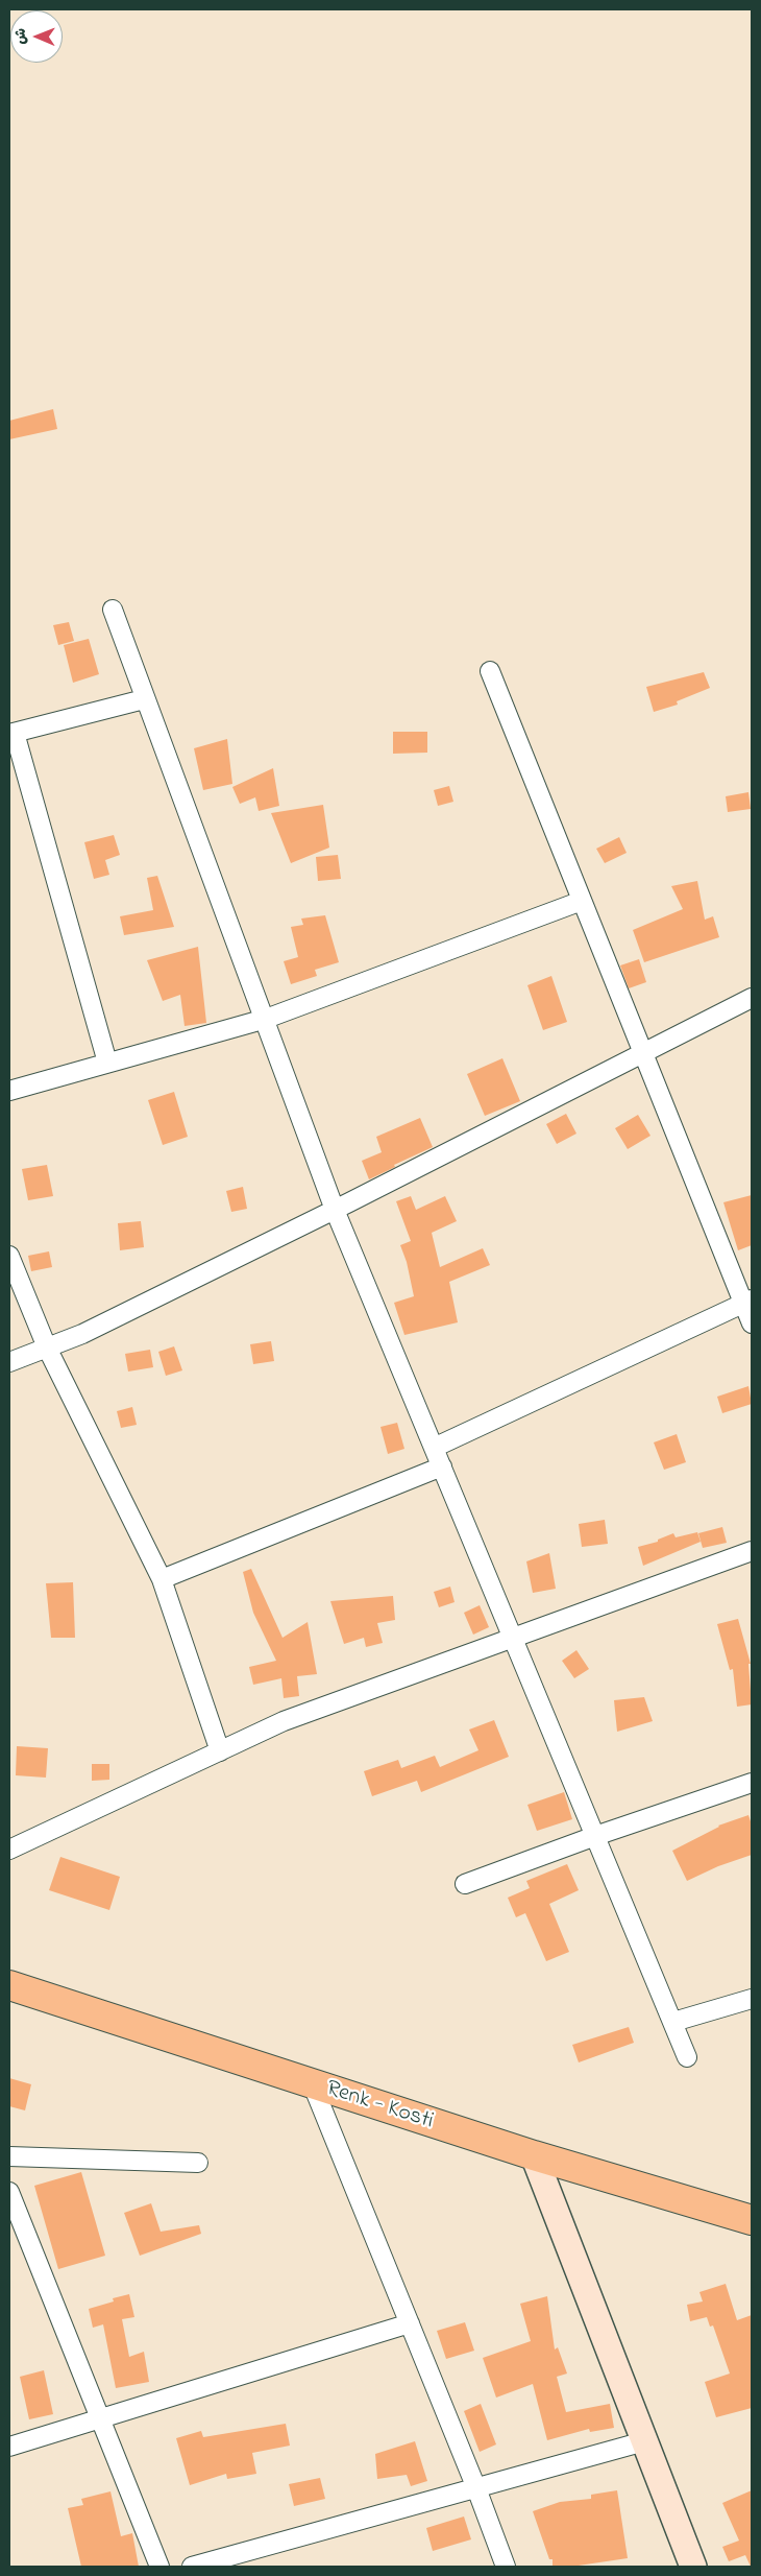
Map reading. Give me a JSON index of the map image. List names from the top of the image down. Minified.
{"streets":{"main road":["Renk - Kosti"]},"north":"left"}
